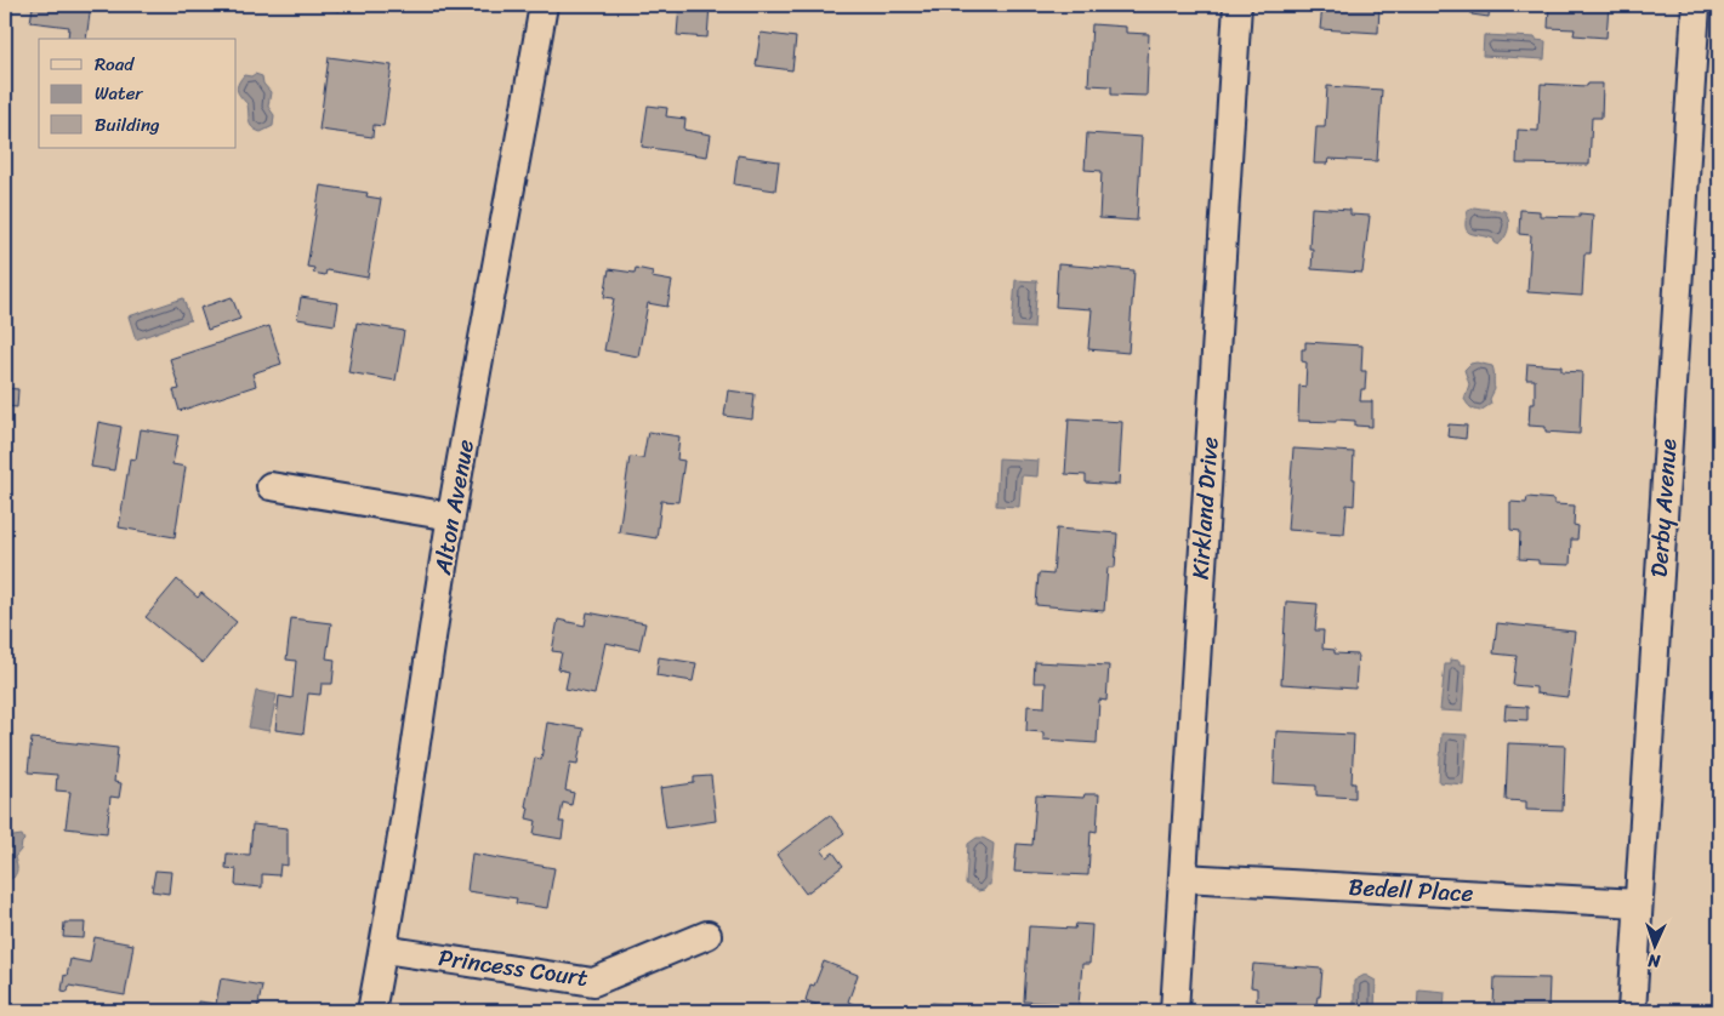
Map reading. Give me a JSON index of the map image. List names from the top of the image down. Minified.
{"streets":{"street":["Alton Avenue","Kirkland Drive","Derby Avenue","Bedell Place","Princess Court"]},"crossings":[["Alton Avenue","Princess Court"],["Kirkland Drive","Bedell Place"],["Derby Avenue","Bedell Place"]],"legend":["Road","Water","Building"],"north":"bottom"}
